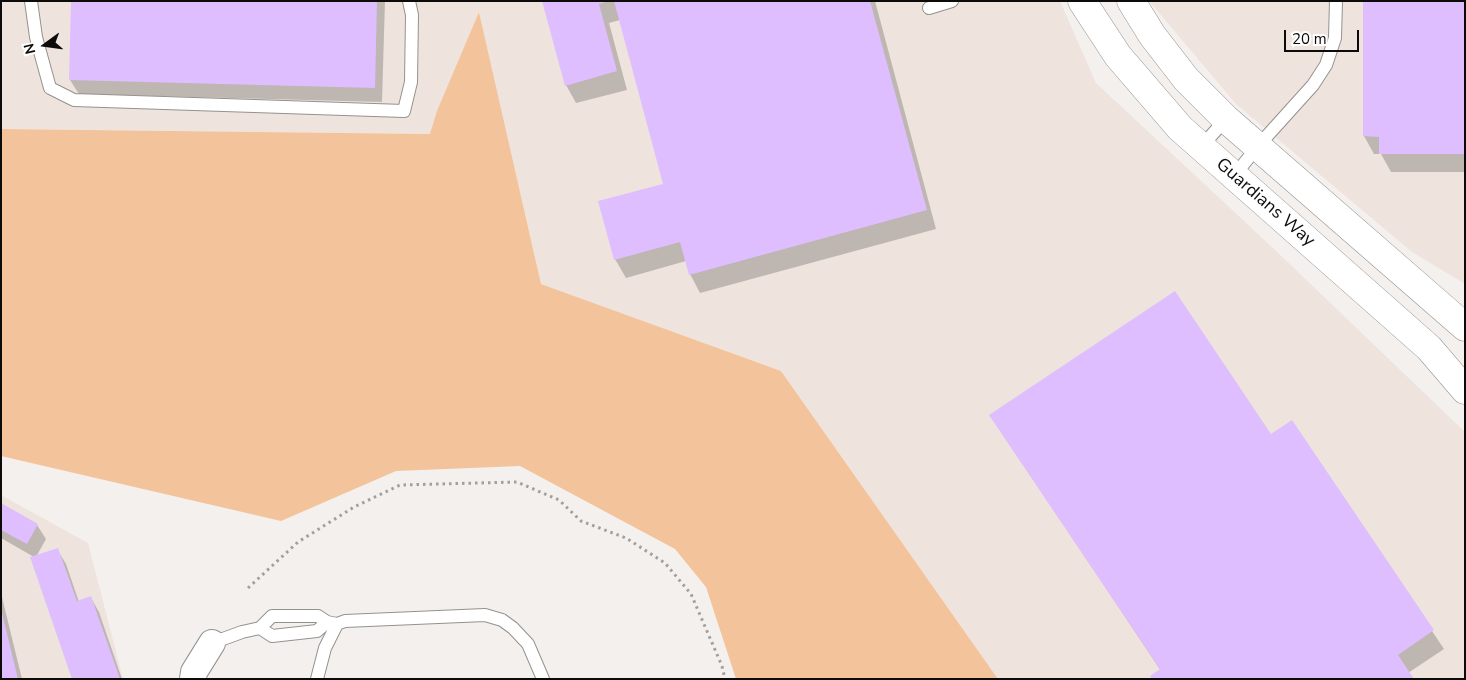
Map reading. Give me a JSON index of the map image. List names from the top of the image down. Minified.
{"streets":{"street":["Guardians Way"]},"scale_bar":"20 m","north":"left"}
